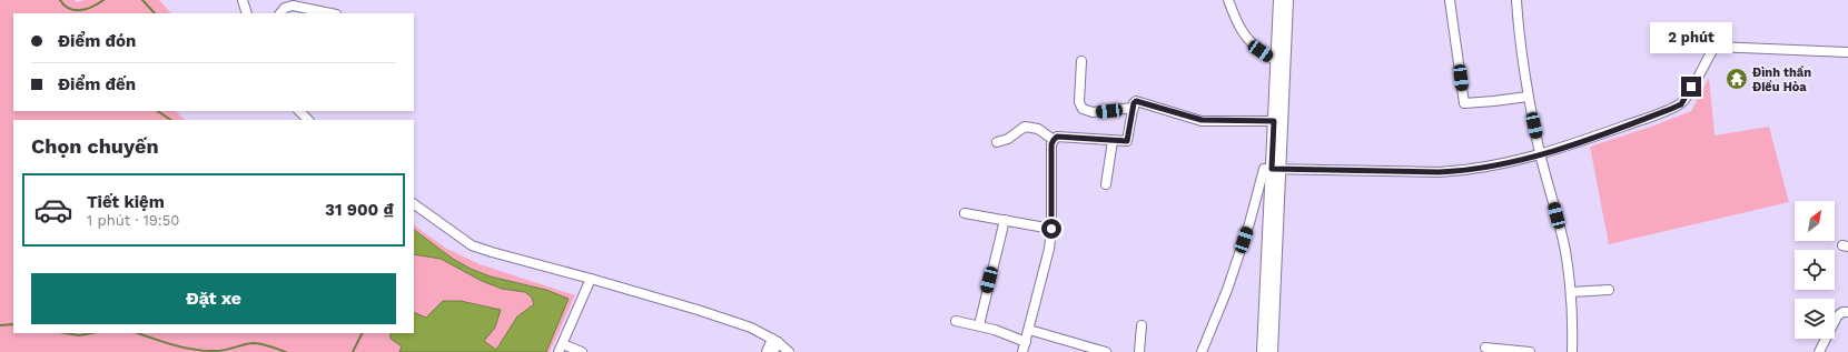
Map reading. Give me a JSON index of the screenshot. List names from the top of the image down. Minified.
{"places":{"temple":["Đình thần Điều Hòa"]},"north":"top right","page":{"banner":["Điểm đón","Điểm đến"],"bubble":"2 phút","heading":"Chọn chuyến","list":[{"name":"Tiết kiệm","note":"1 phút · 19:50","value":"31 900 ₫"}],"buttons":"Đặt xe"}}
